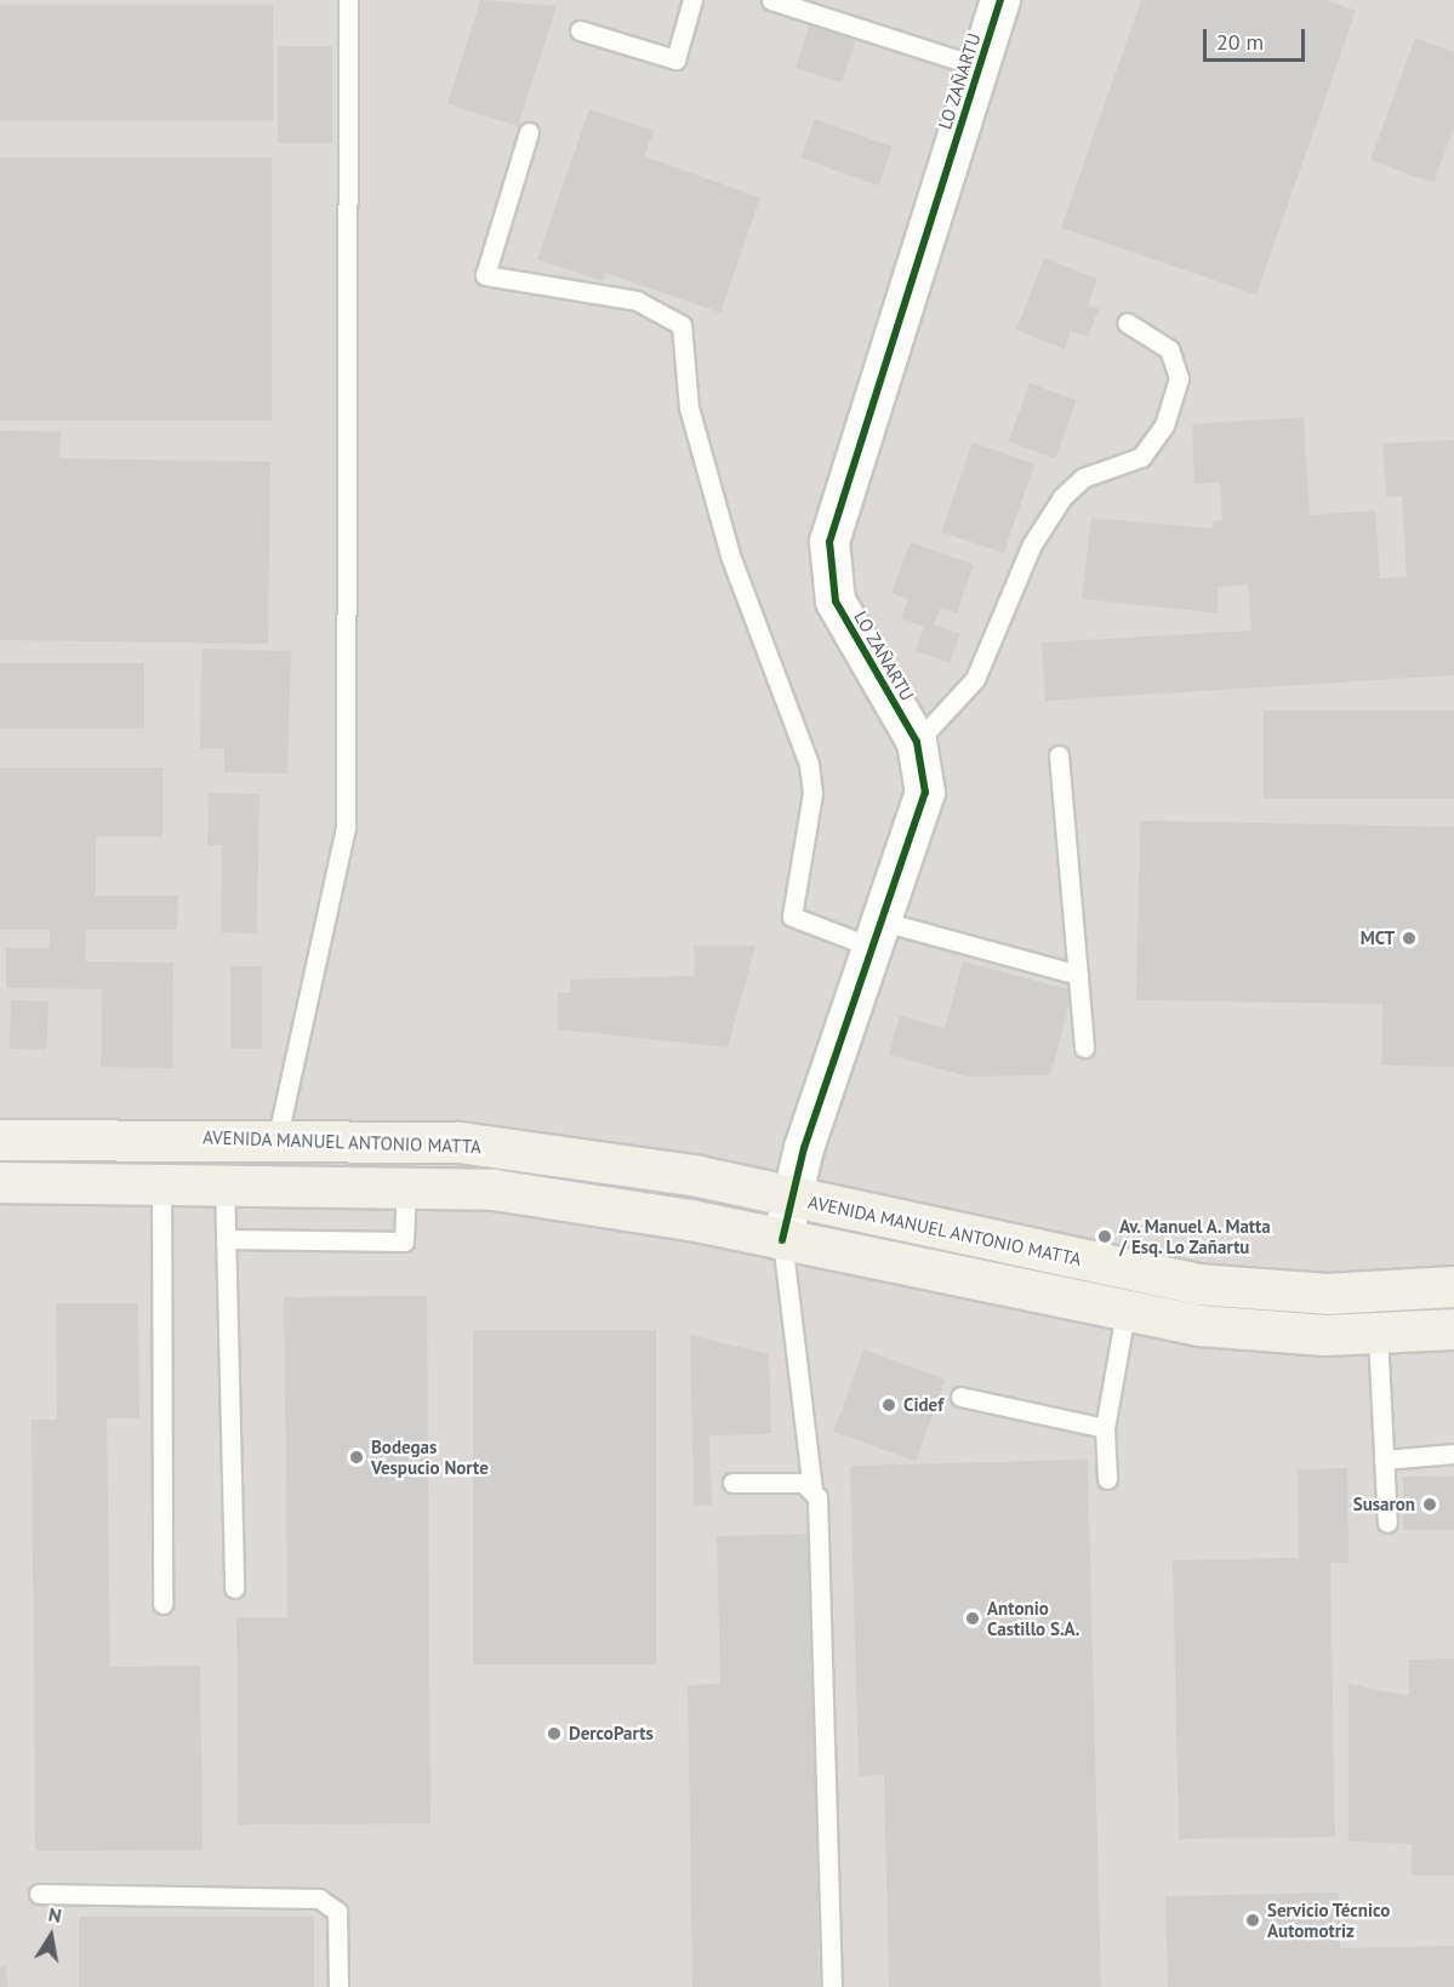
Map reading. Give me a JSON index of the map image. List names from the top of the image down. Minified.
{"streets":{"main road":["AVENIDA MANUEL ANTONIO MATTA"],"street":["LO ZAÑARTU"]},"crossings":[["LO ZAÑARTU","AVENIDA MANUEL ANTONIO MATTA"]],"places":["MCT","Av. Manuel A. Matta / Esq. Lo Zañartu","Cidef","Bodegas Vespucio Norte","Susaron","Antonio Castillo S.A.","DercoParts","Servicio Técnico Automotriz"],"scale_bar":"20 m","north":"top"}
